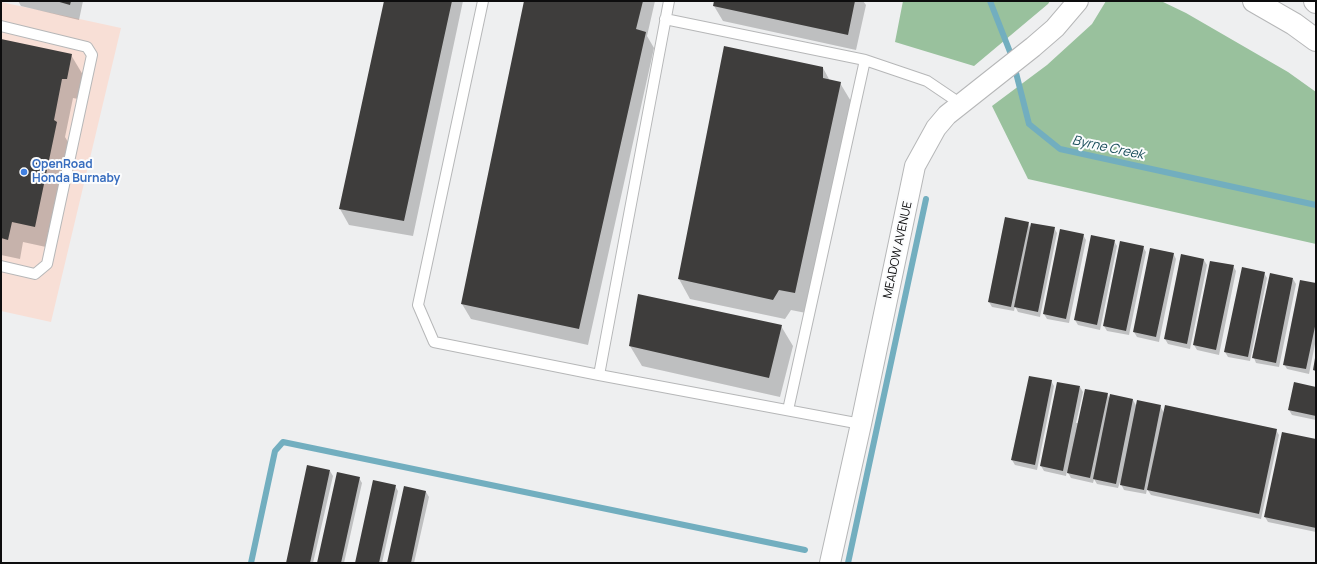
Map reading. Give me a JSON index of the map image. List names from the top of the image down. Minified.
{"streets":{"street":["MEADOW AVENUE"]},"water":["Byrne Creek"],"places":["OpenRoad Honda Burnaby"]}
